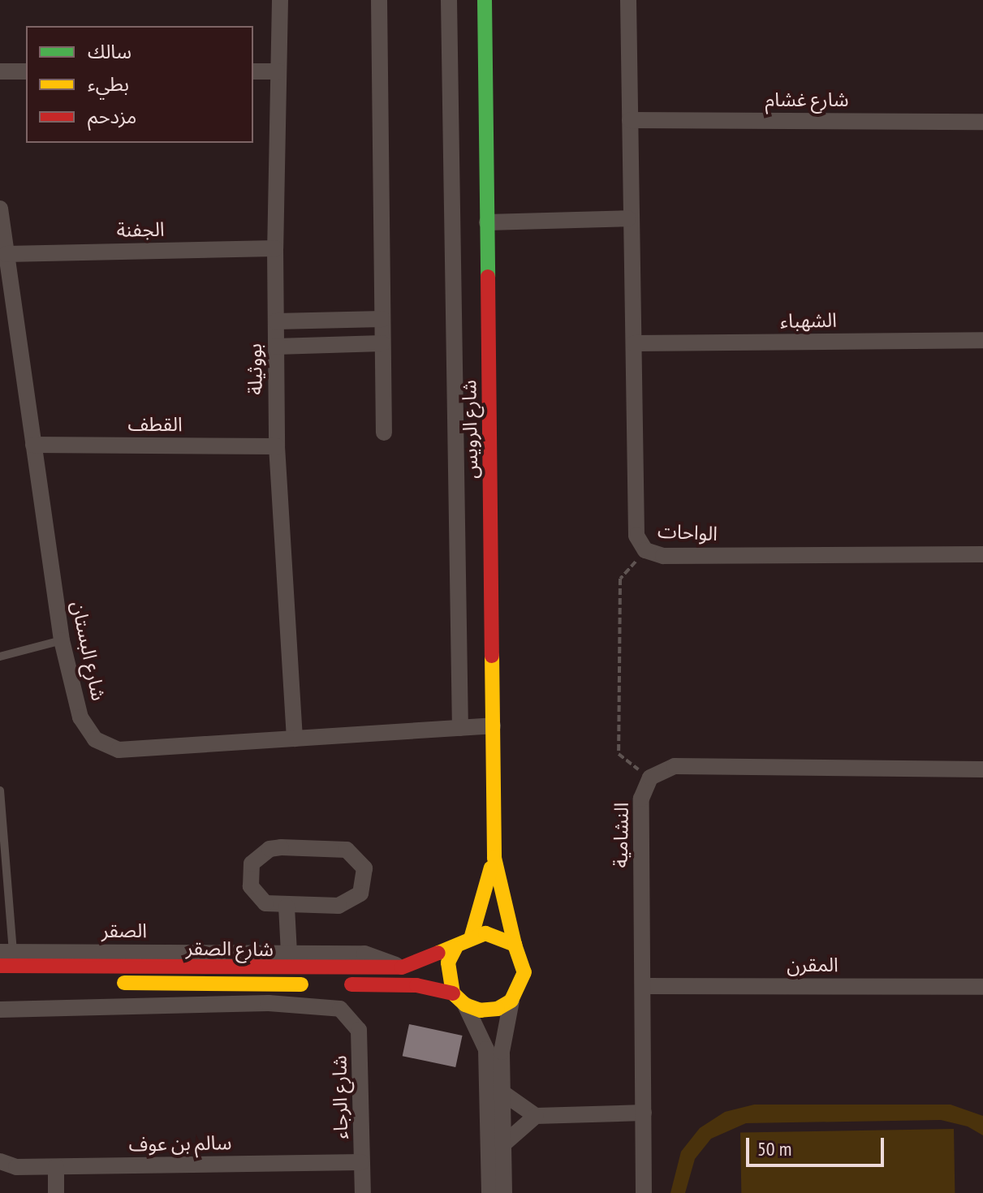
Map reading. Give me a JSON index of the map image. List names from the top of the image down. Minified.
{"streets":{"street":["شارع غشام","الجفنة","الشهباء","بووثيلة","القطف","شارع الرويس","الواحات","شارع البستان","النشامية","الصقر","شارع الصقر","المقرن","شارع الرجاء","سالم بن عوف"]},"crossings":[["شارع غشام","الواحات"],["الجفنة","بووثيلة"],["الجفنة","شارع البستان"],["الشهباء","الواحات"],["بووثيلة","القطف"],["بووثيلة","شارع البستان"],["القطف","شارع البستان"],["شارع الرويس","شارع البستان"],["شارع الرويس","شارع الصقر"],["النشامية","المقرن"],["الصقر","شارع الصقر"],["شارع الرجاء","سالم بن عوف"]],"legend":["سالك","بطيء","مزدحم"],"scale_bar":"50 m"}
